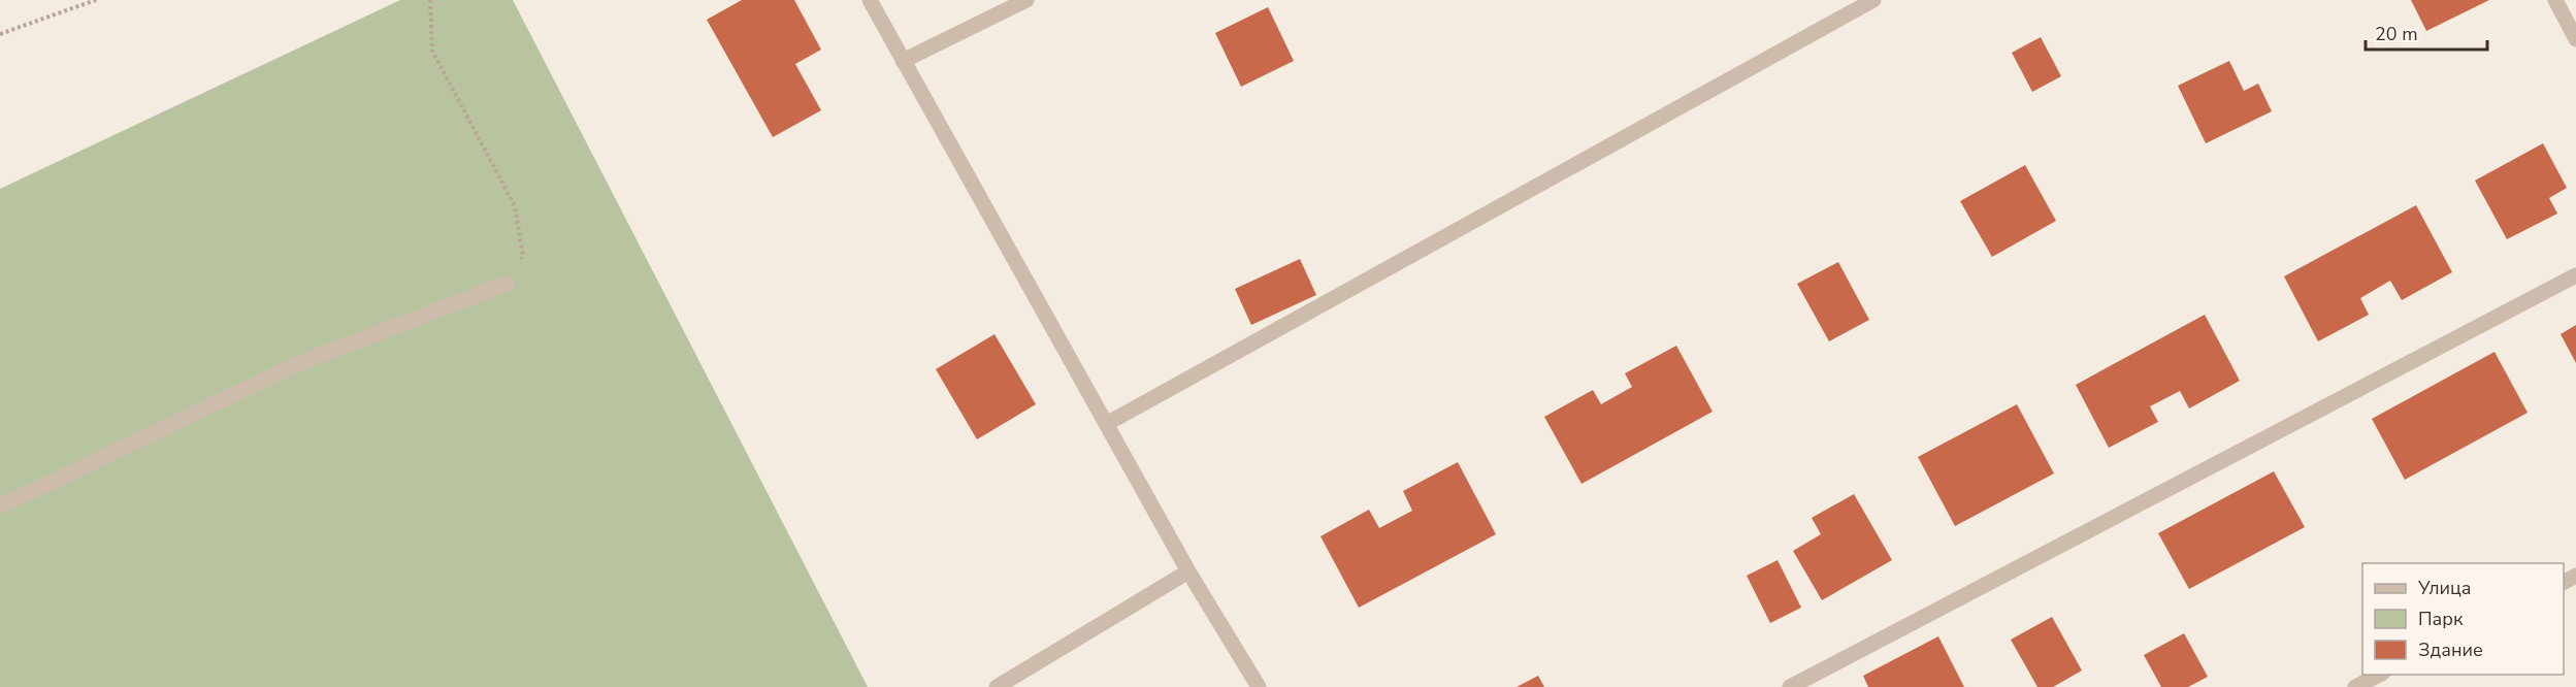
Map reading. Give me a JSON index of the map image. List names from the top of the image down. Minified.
{"legend":["Улица","Парк","Здание"],"scale_bar":"20 m"}
